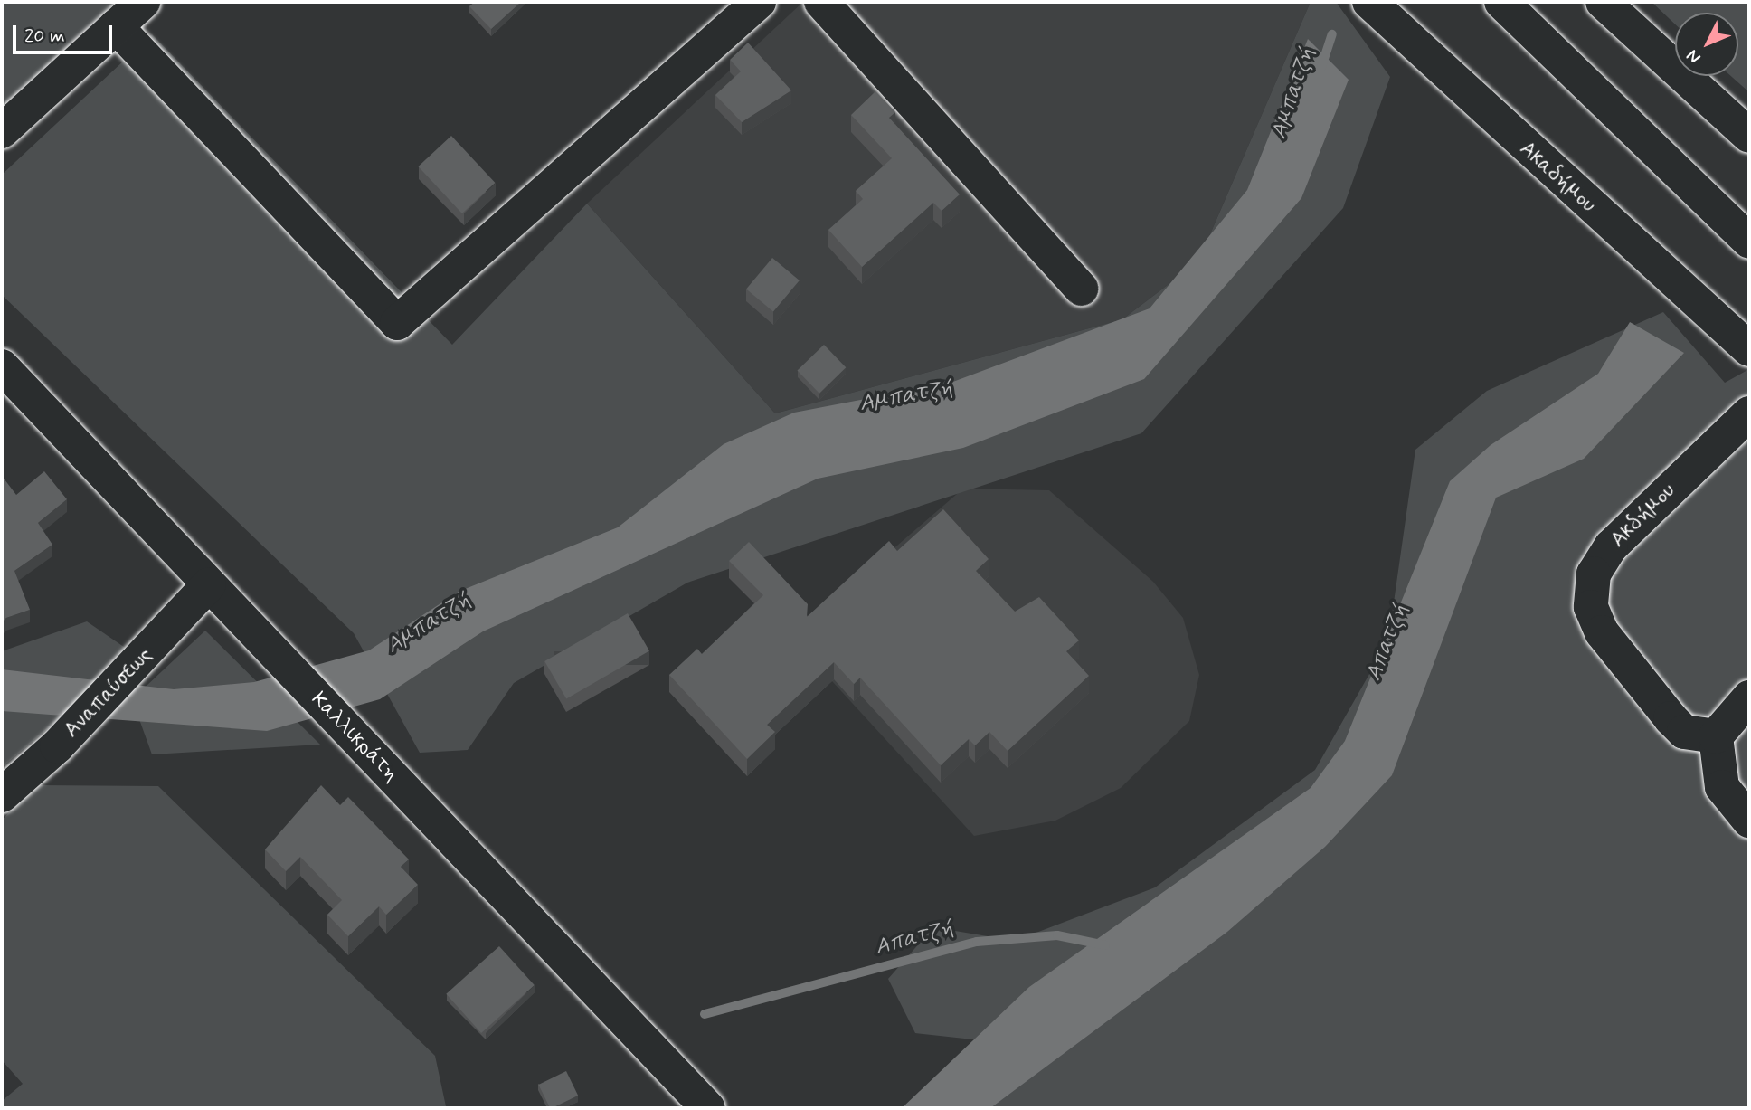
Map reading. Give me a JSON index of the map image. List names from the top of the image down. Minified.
{"streets":{"main road":["Ακαδήμου","Ακδήμου","Αναπαύσεως","Καλλικράτη"]},"crossings":[["Αναπαύσεως","Καλλικράτη"]],"water":["Αμπατζή","Απατζή"],"scale_bar":"20 m","north":"bottom left"}
